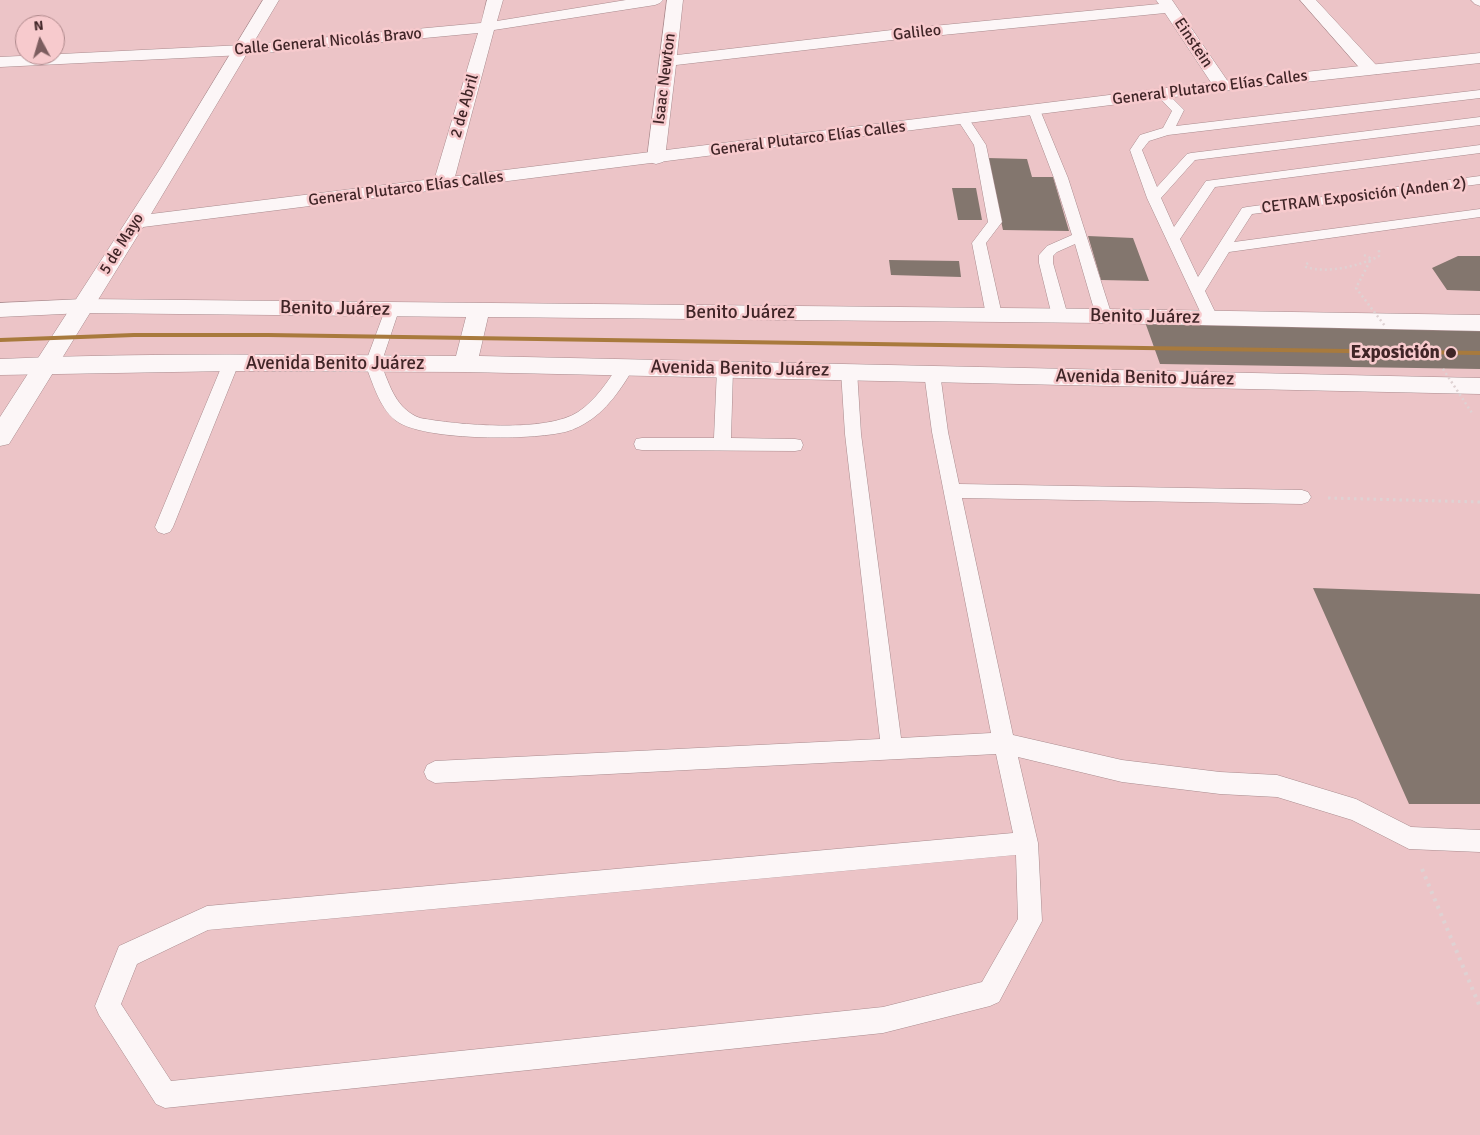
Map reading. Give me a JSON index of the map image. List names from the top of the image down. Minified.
{"streets":{"street":["Galileo","Calle General Nicolás Bravo","Einstein","Isaac Newton","General Plutarco Elías Calles","2 de Abril","5 de Mayo","Benito Juárez","Avenida Benito Juárez"],"lane":["CETRAM Exposición (Anden 2)"]},"crossings":[["Galileo","Einstein"],["Galileo","Isaac Newton"],["Calle General Nicolás Bravo","2 de Abril"],["Calle General Nicolás Bravo","5 de Mayo"],["Einstein","General Plutarco Elías Calles"],["Isaac Newton","General Plutarco Elías Calles"],["General Plutarco Elías Calles","2 de Abril"],["General Plutarco Elías Calles","5 de Mayo"],["5 de Mayo","Benito Juárez"],["5 de Mayo","Avenida Benito Juárez"]],"places":["Exposición"],"north":"top"}
